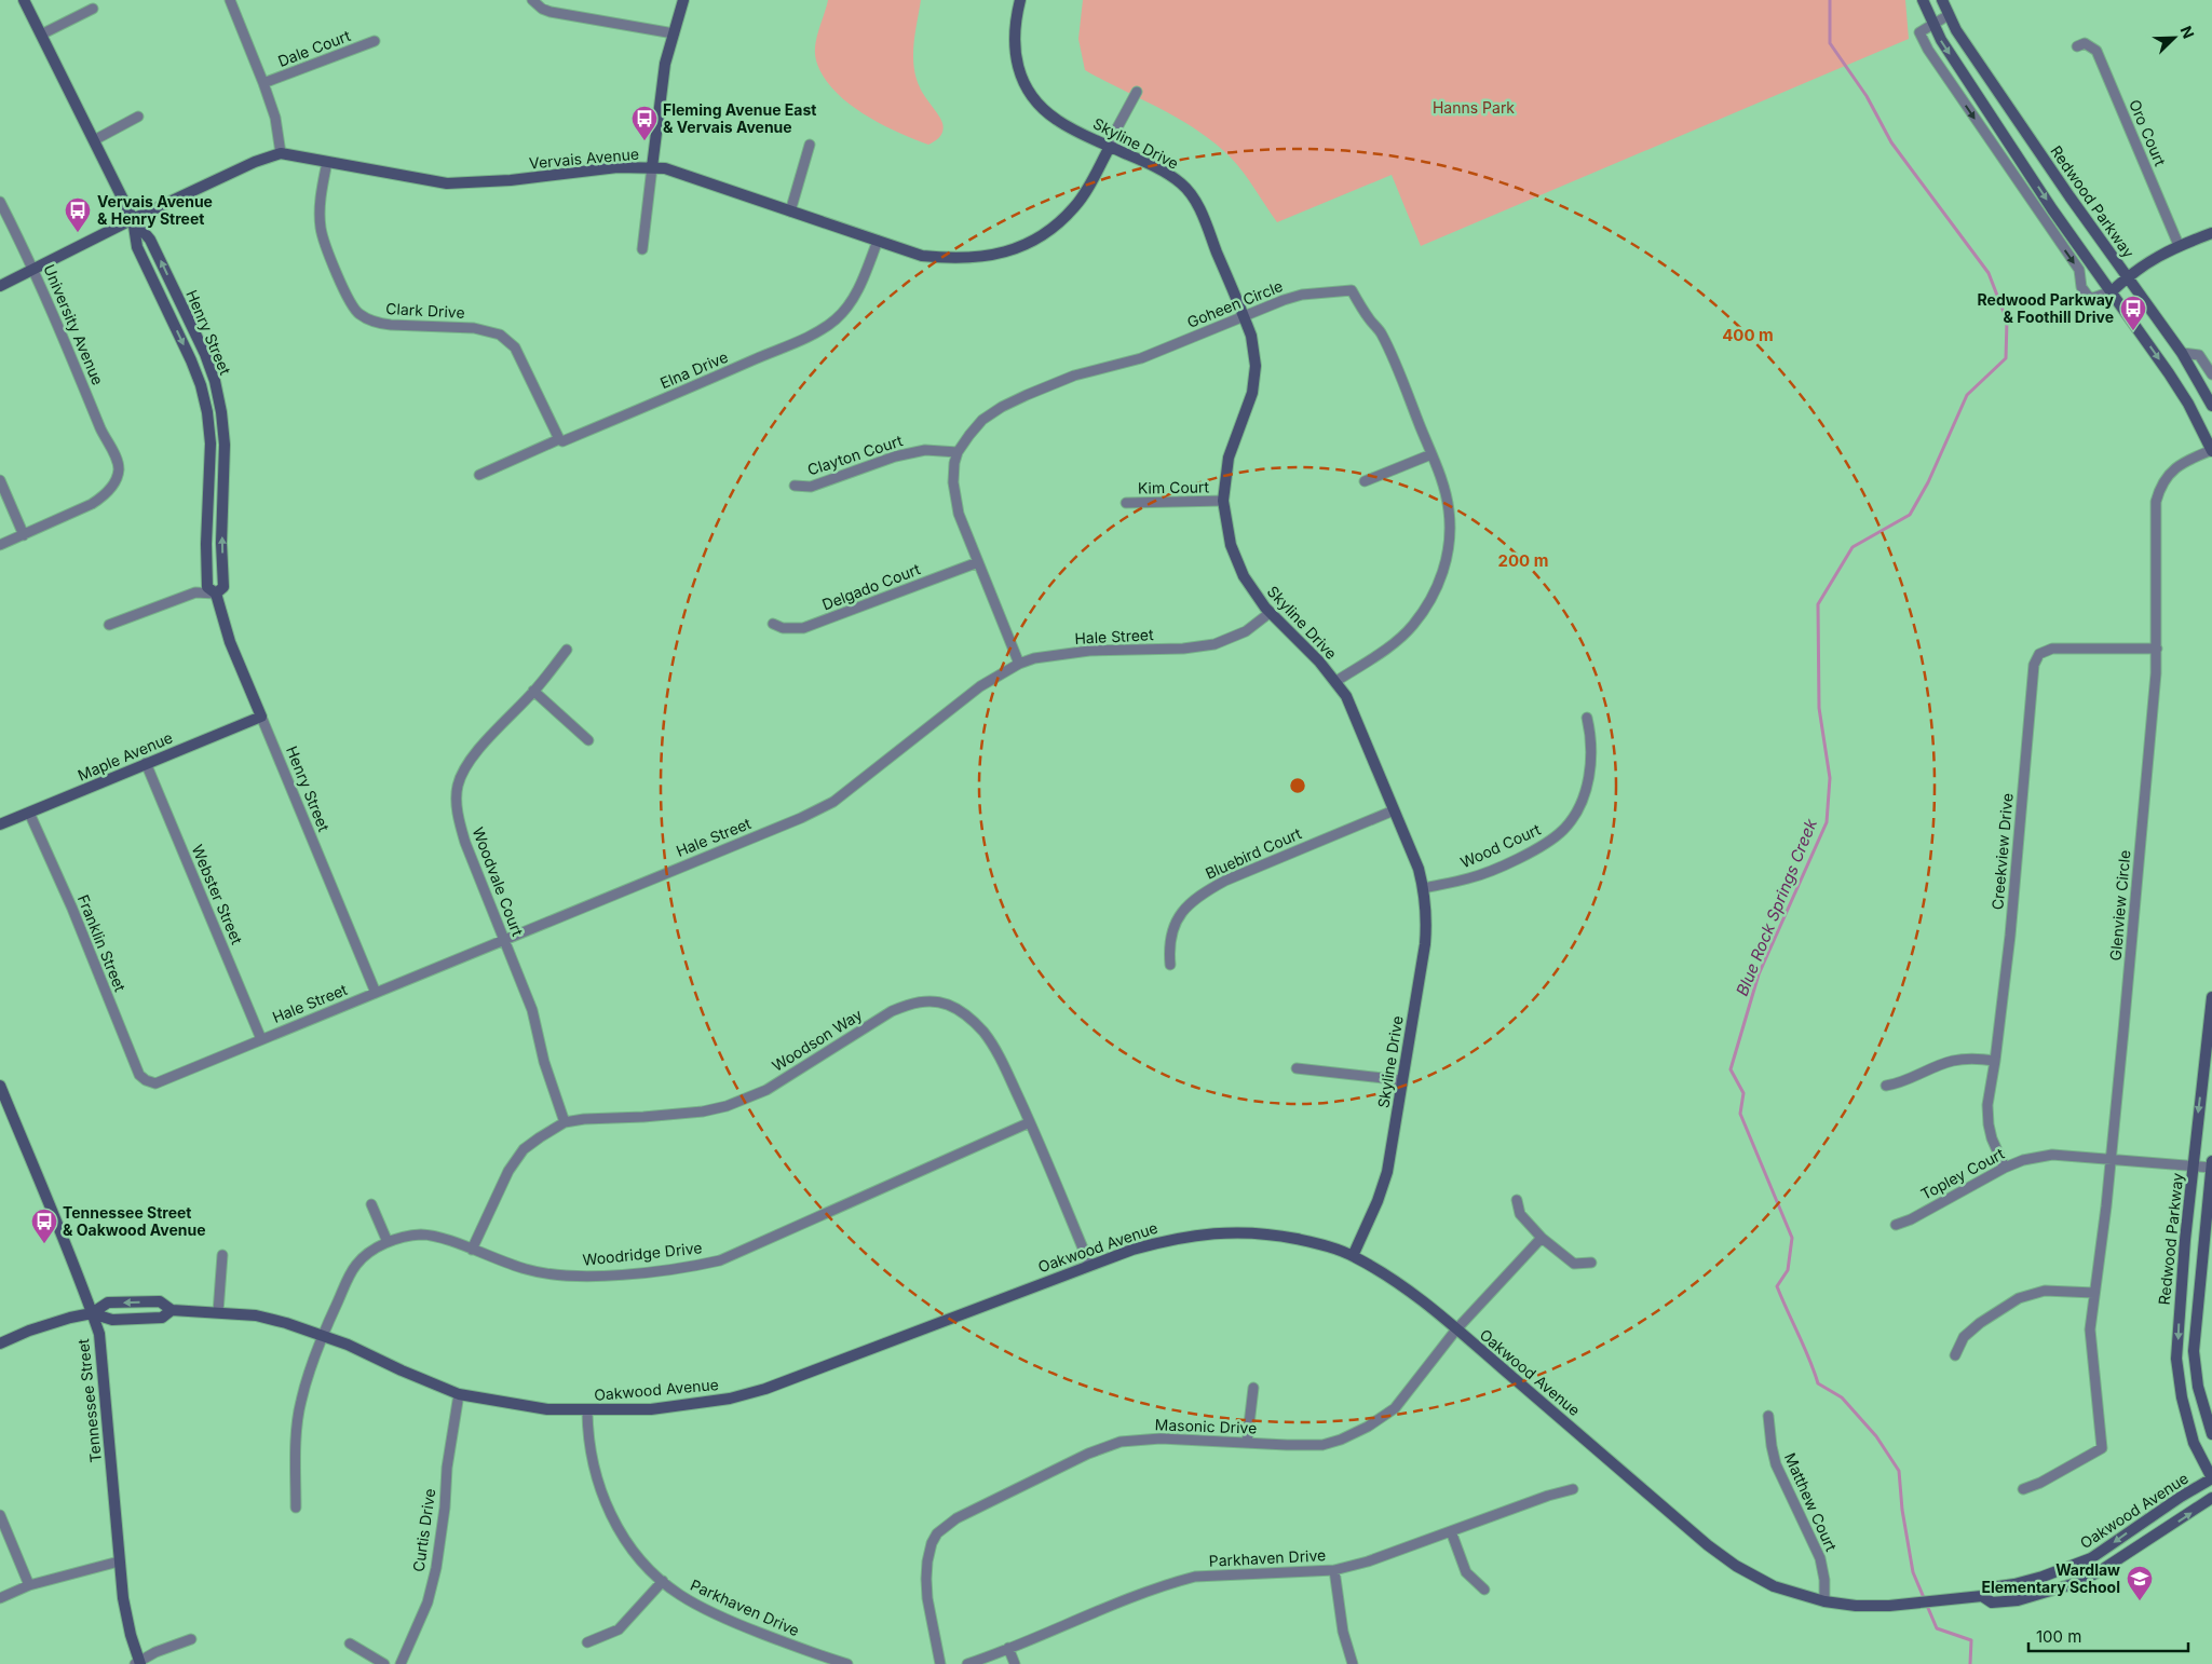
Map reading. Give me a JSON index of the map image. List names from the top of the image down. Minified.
{"streets":{"main road":["Skyline Drive","Vervais Avenue","Redwood Parkway","Henry Street","Maple Avenue","Oakwood Avenue","Tennessee Street"],"street":["Dale Court","Oro Court","Goheen Circle","Clark Drive","University Avenue","Elna Drive","Clayton Court","Kim Court","Delgado Court","Hale Street","Wood Court","Creekview Drive","Bluebird Court","Woodvale Court","Webster Street","Glenview Circle","Franklin Street","Woodson Way","Topley Court","Woodridge Drive","Masonic Drive","Matthew Court","Curtis Drive","Parkhaven Drive"]},"crossings":[["Skyline Drive","Vervais Avenue"],["Skyline Drive","Goheen Circle"],["Skyline Drive","Kim Court"],["Skyline Drive","Hale Street"],["Skyline Drive","Wood Court"],["Skyline Drive","Bluebird Court"],["Skyline Drive","Oakwood Avenue"],["Vervais Avenue","Clark Drive"],["Vervais Avenue","University Avenue"],["Vervais Avenue","Henry Street"],["Vervais Avenue","Elna Drive"],["Redwood Parkway","Topley Court"],["Redwood Parkway","Oakwood Avenue"],["Goheen Circle","Clayton Court"],["Goheen Circle","Delgado Court"],["Goheen Circle","Hale Street"],["Clark Drive","Elna Drive"],["Henry Street","Hale Street"],["Henry Street","Maple Avenue"],["Hale Street","Woodvale Court"],["Hale Street","Webster Street"],["Hale Street","Franklin Street"],["Maple Avenue","Webster Street"],["Maple Avenue","Franklin Street"],["Creekview Drive","Glenview Circle"],["Creekview Drive","Topley Court"],["Woodvale Court","Woodson Way"],["Glenview Circle","Topley Court"],["Woodson Way","Oakwood Avenue"],["Woodson Way","Woodridge Drive"],["Oakwood Avenue","Woodridge Drive"],["Oakwood Avenue","Tennessee Street"],["Oakwood Avenue","Masonic Drive"],["Oakwood Avenue","Matthew Court"],["Oakwood Avenue","Curtis Drive"],["Oakwood Avenue","Parkhaven Drive"]],"water":["Blue Rock Springs Creek"],"parks":["Hanns Park"],"places":{"bus stop":["Fleming Avenue East & Vervais Avenue","Vervais Avenue & Henry Street","Redwood Parkway & Foothill Drive","Tennessee Street & Oakwood Avenue"],"school or university":["Wardlaw Elementary School"]},"scale_bar":"100 m","north":"top right","rings":["400 m","200 m"]}
